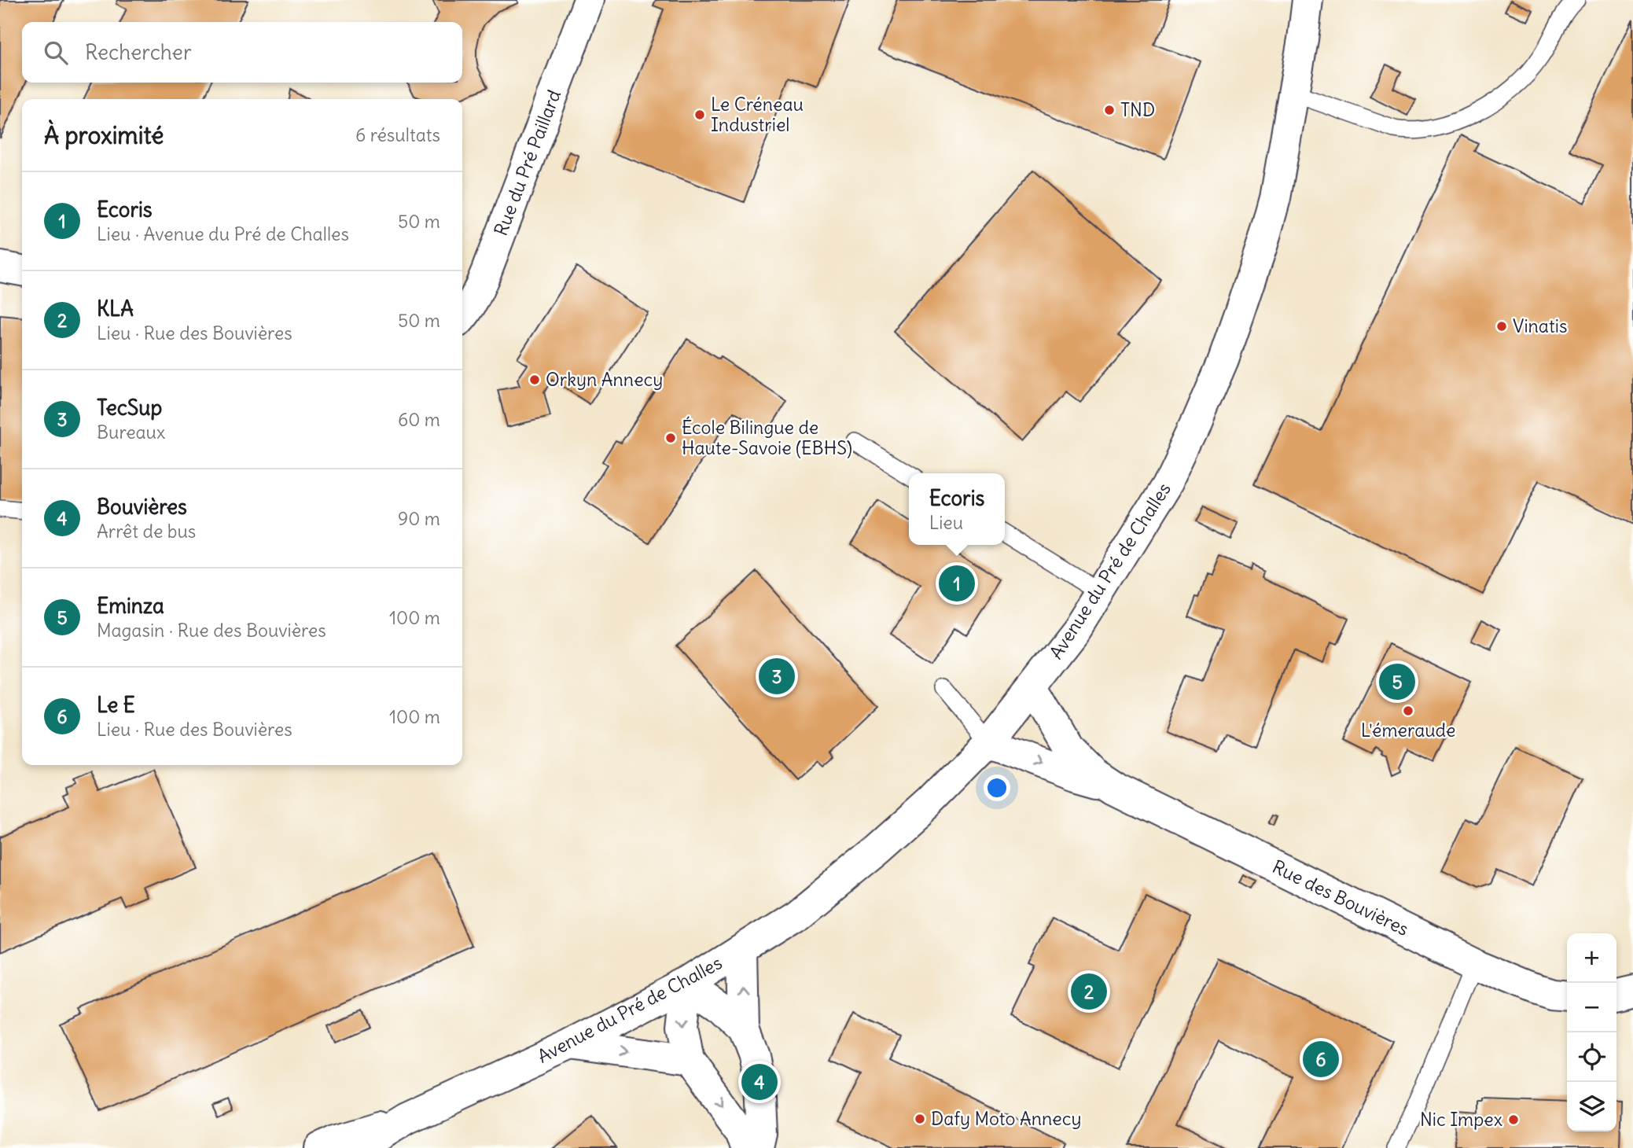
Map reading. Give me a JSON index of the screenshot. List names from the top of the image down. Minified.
{"streets":{"street":["Rue du Pré Paillard","Avenue du Pré de Challes","Rue des Bouvières"]},"crossings":[["Avenue du Pré de Challes","Rue des Bouvières"]],"places":["TND","Le Créneau Industriel","Vinatis","Orkyn Annecy","École Bilingue de Haute-Savoie (EBHS)","L'émeraude","Dafy Moto Annecy","Nic Impex"],"page":{"search":"Rechercher","heading":["À proximité","6 résultats"],"list":[{"mark":"1","name":"Ecoris","note":"Lieu · Avenue du Pré de Challes","value":"50 m"},{"mark":"2","name":"KLA","note":"Lieu · Rue des Bouvières","value":"50 m"},{"mark":"3","name":"TecSup","note":"Bureaux","value":"60 m"},{"mark":"4","name":"Bouvières","note":"Arrêt de bus","value":"90 m"},{"mark":"5","name":"Eminza","note":"Magasin · Rue des Bouvières","value":"100 m"},{"mark":"6","name":"Le E","note":"Lieu · Rue des Bouvières","value":"100 m"}],"popup":["Ecoris","Lieu"],"pins":["1","3","5","2","6","4"],"map_buttons":["+","−"]}}
